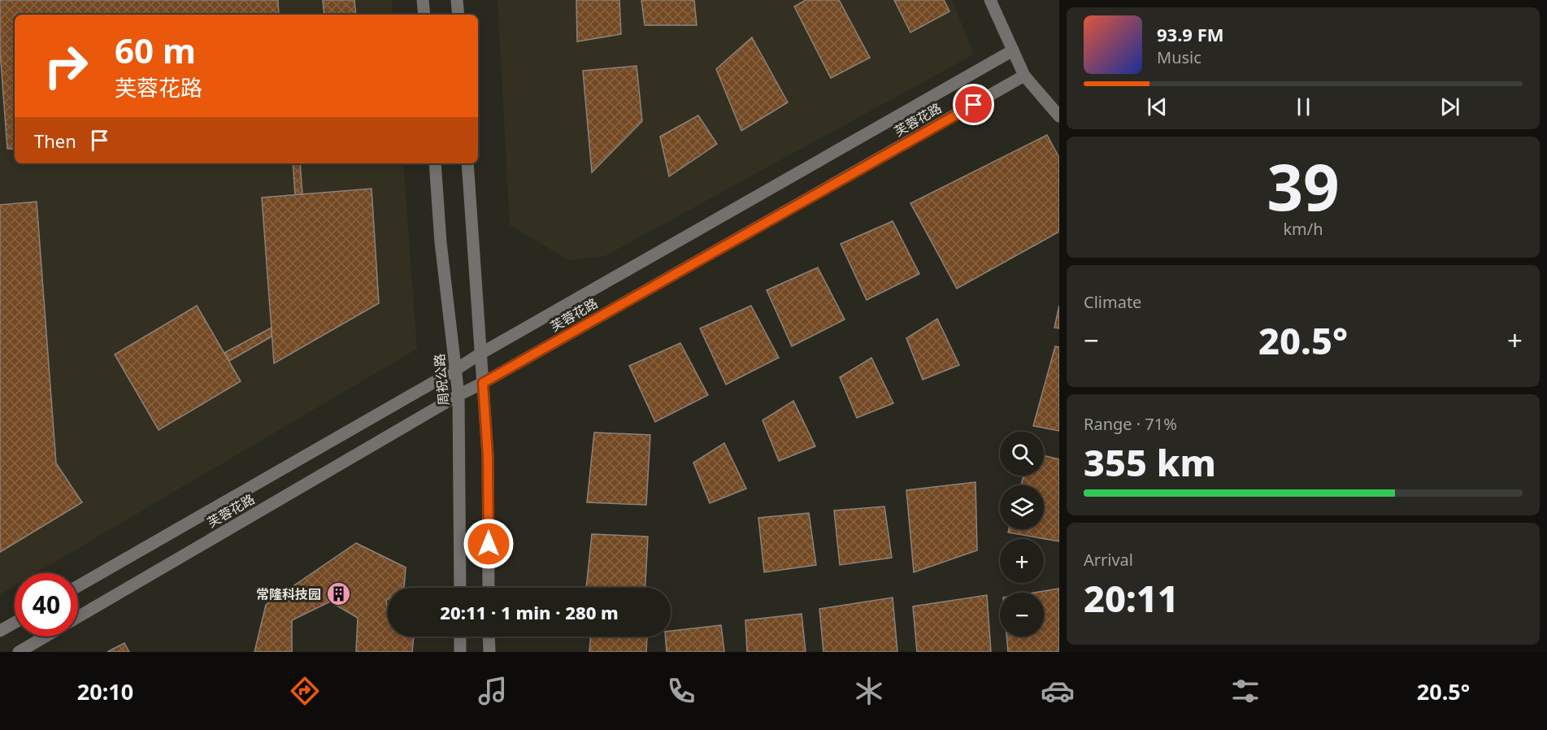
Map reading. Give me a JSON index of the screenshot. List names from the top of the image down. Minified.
{"streets":{"street":["芙蓉花路","周祝公路"]},"crossings":[["芙蓉花路","周祝公路"]],"places":{"building":["常隆科技园"]},"page":{"turn":["60 m","芙蓉花路"],"song":["93.9 FM","Music"],"then":"Then","tile":[["39","km/h"],"Climate",["Range · 71%","355 km"],["Arrival","20:11"]],"heat":["−","20.5°","+"],"map_buttons":["+","−"],"limit":"40","trip":"20:11 · 1 min · 280 m","tabs":["20:10","20.5°"]}}
